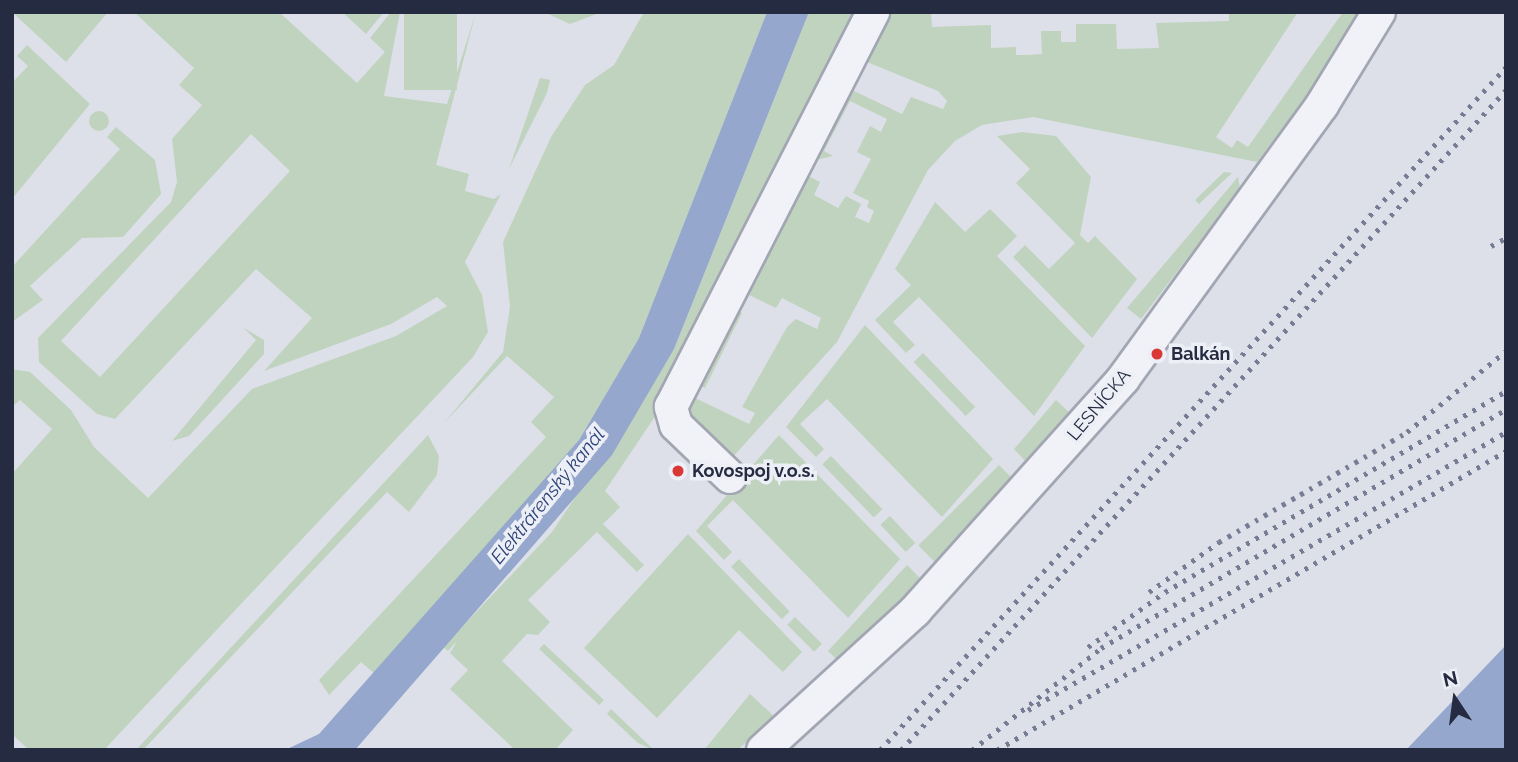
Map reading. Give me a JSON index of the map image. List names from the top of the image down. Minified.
{"streets":{"street":["LESNÍCKA"]},"water":["Elektrárenský kanál"],"places":["Balkán","Kovospoj v.o.s."],"north":"top"}
